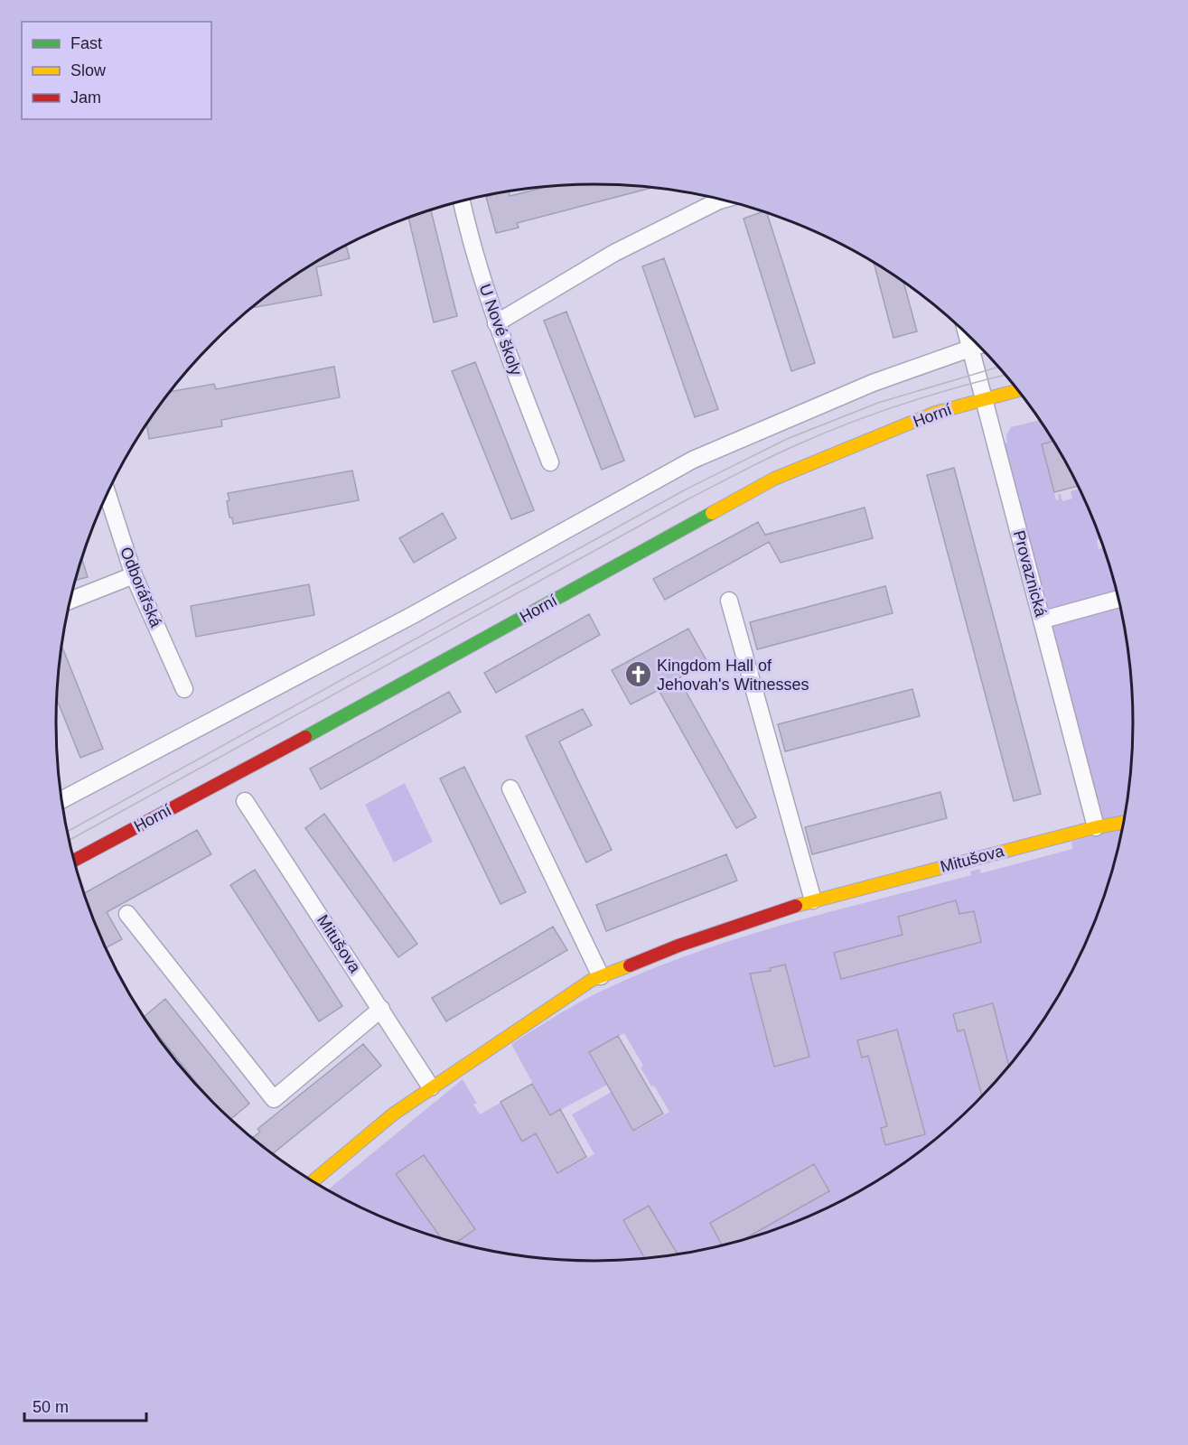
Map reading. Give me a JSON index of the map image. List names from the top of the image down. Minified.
{"streets":{"street":["U Nové školy","Horní","Provaznická","Odborářská","Mitušova"]},"crossings":[["Horní","Provaznická"],["Provaznická","Mitušova"]],"places":{"church":["Kingdom Hall of Jehovah's Witnesses"]},"legend":["Fast","Slow","Jam"],"scale_bar":"50 m"}
